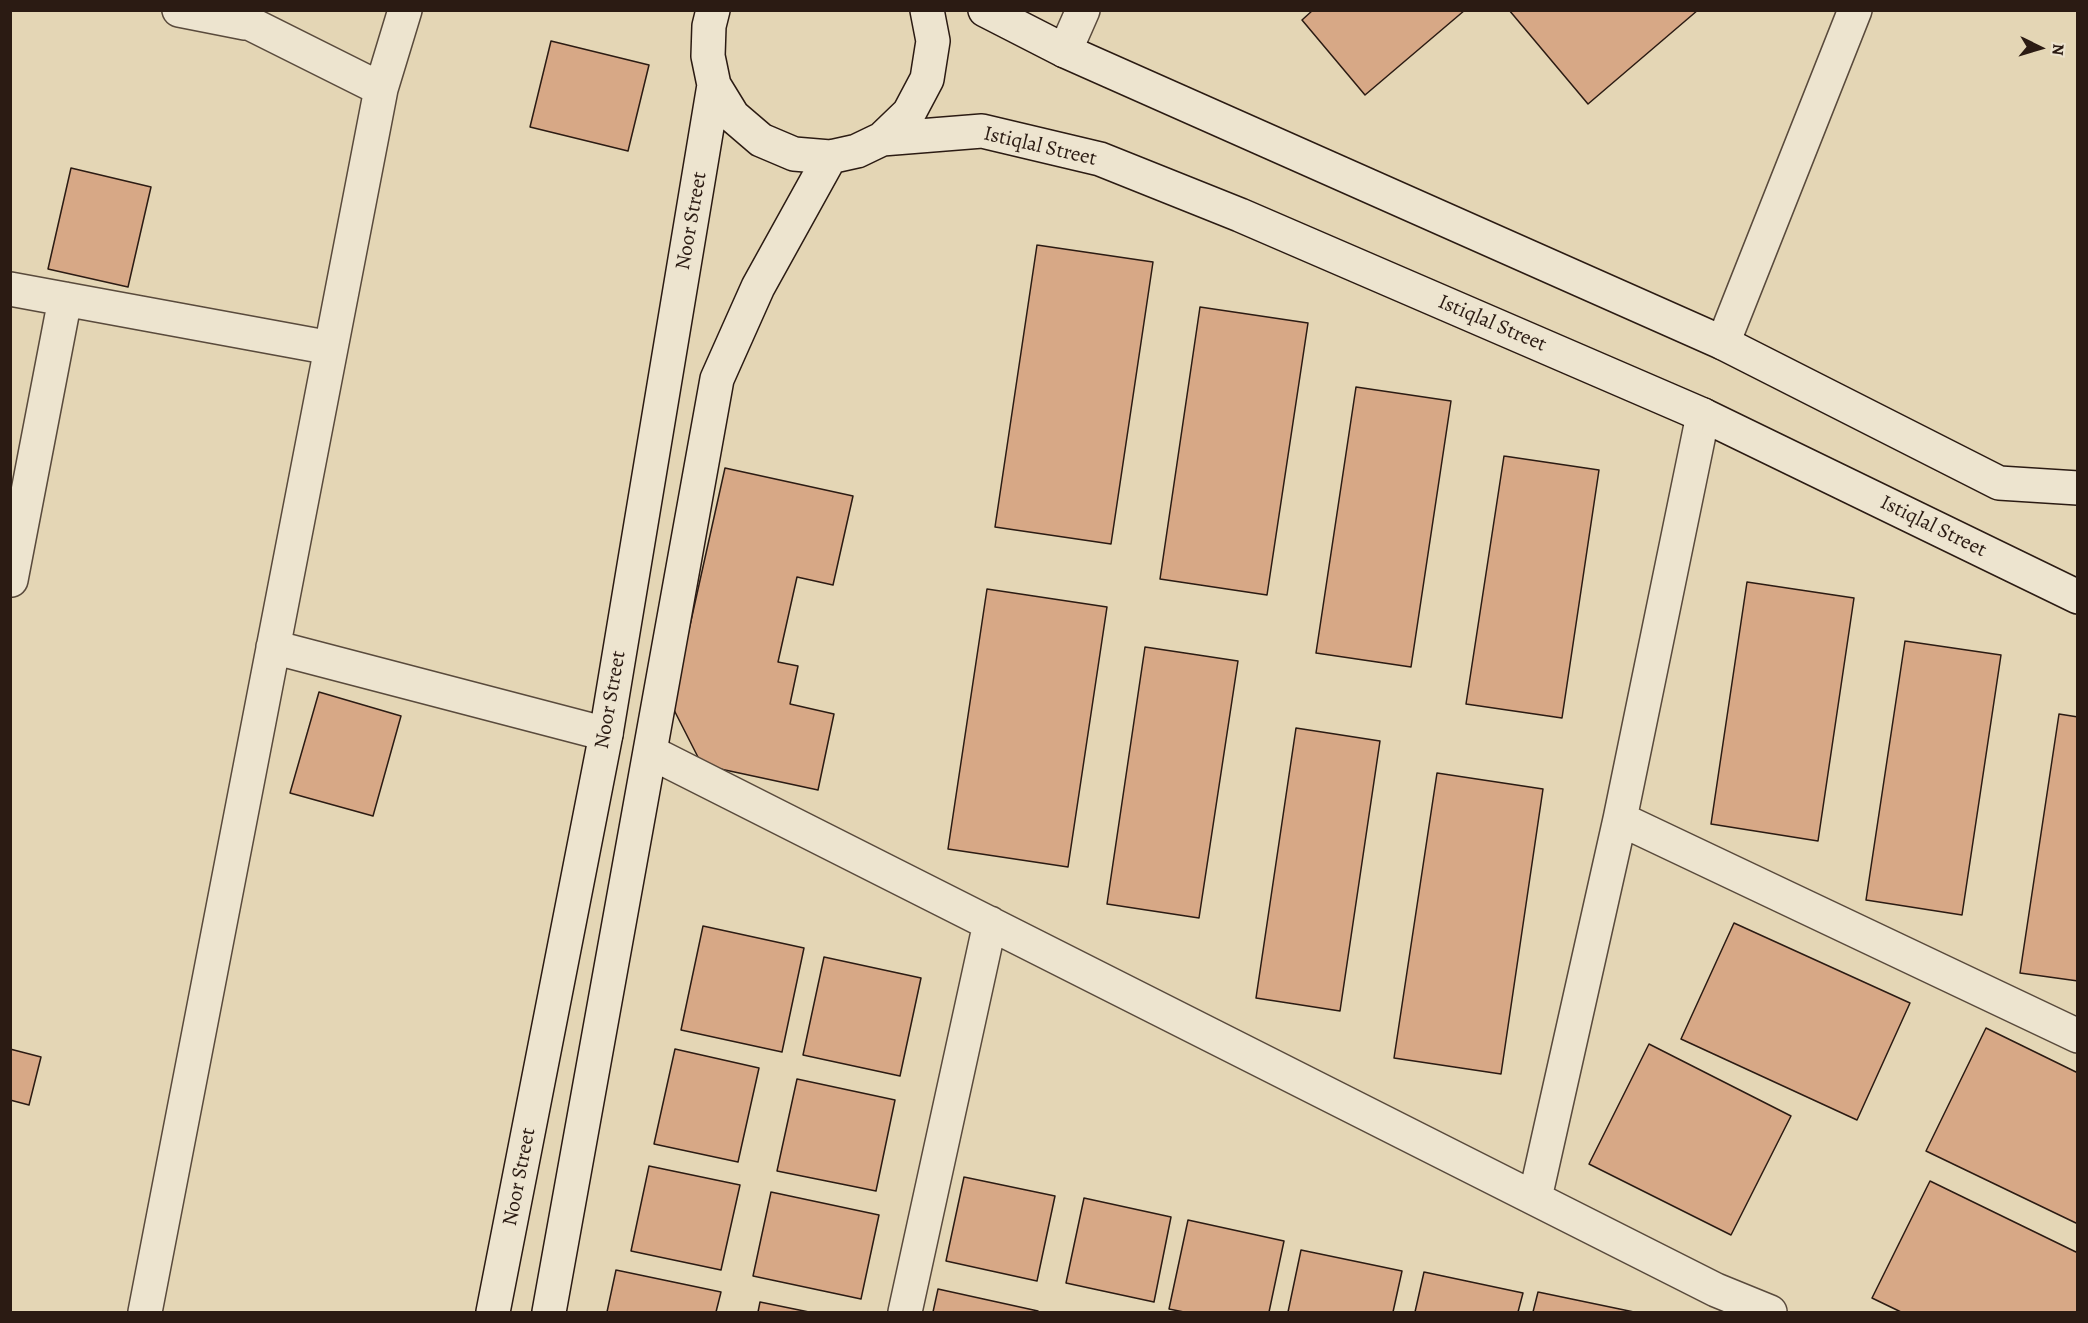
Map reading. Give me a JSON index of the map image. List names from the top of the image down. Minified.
{"streets":{"street":["Istiqlal Street","Noor Street"]},"north":"right"}
